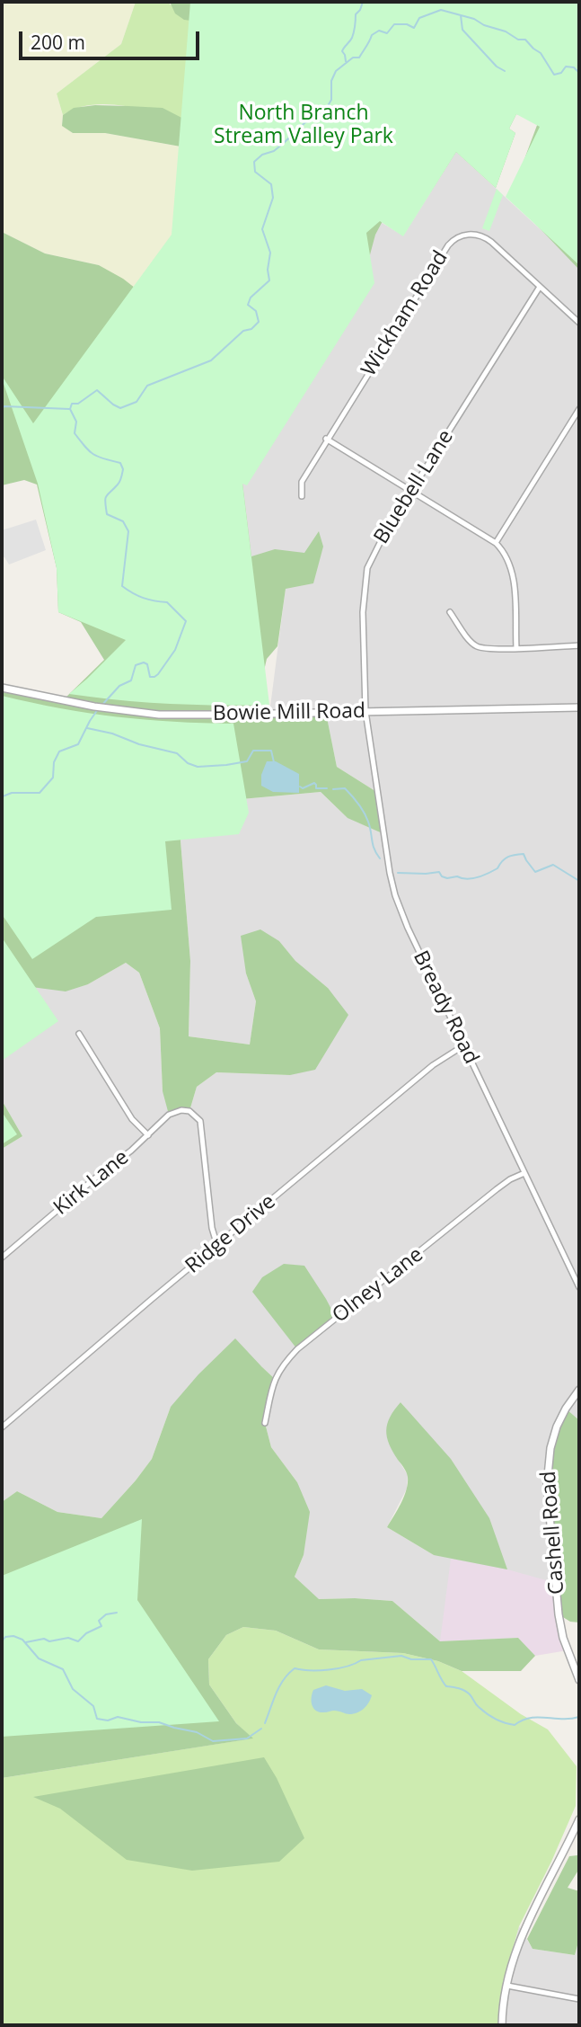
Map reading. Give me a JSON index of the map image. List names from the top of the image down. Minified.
{"streets":{"street":["Wickham Road","Bluebell Lane","Bowie Mill Road","Bready Road","Kirk Lane","Ridge Drive","Olney Lane","Cashell Road"]},"crossings":[["Wickham Road","Bluebell Lane"],["Bluebell Lane","Bowie Mill Road"],["Bluebell Lane","Bready Road"],["Bowie Mill Road","Bready Road"],["Bready Road","Ridge Drive"],["Bready Road","Olney Lane"],["Kirk Lane","Ridge Drive"]],"parks":["North Branch Stream Valley Park"],"scale_bar":"200 m"}
